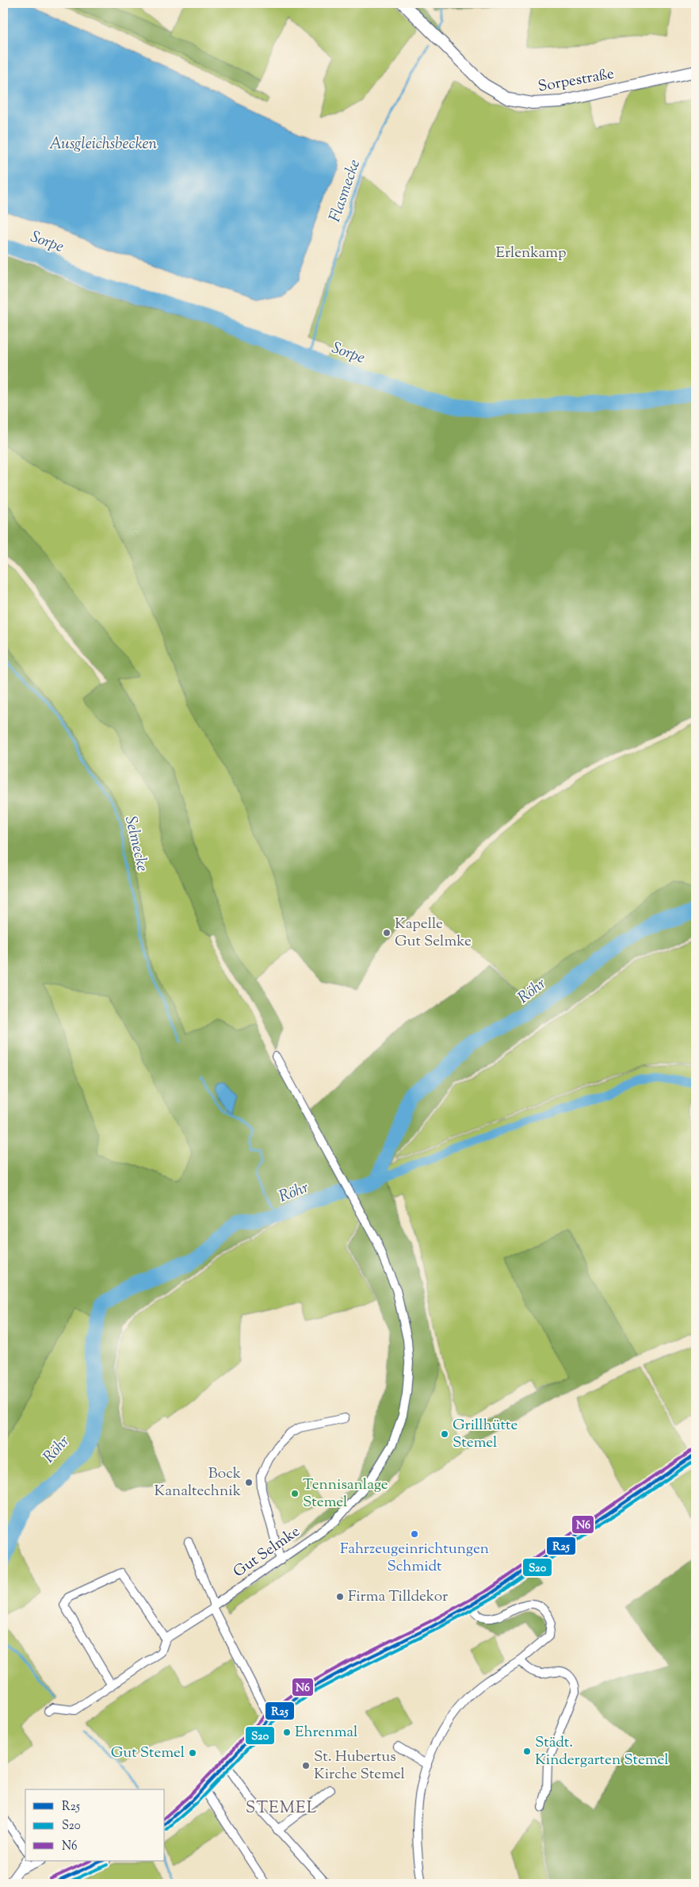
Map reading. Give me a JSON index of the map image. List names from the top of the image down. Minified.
{"streets":{"main road":["Sorpestraße"],"street":["Gut Selmke"]},"districts":["STEMEL"],"water":["Ausgleichsbecken","Flasmecke","Sorpe","Selmecke","Röhr"],"parks":["Erlenkamp"],"places":["Kapelle Gut Selmke","Grillhütte Stemel","Bock Kanaltechnik","Tennisanlage Stemel","Fahrzeugeinrichtungen Schmidt","Firma Tilldekor","Ehrenmal","Städt. Kindergarten Stemel","Gut Stemel","St. Hubertus Kirche Stemel"],"lines":["transit line N6","transit line R25","transit line S20"],"legend":["R25","S20","N6"]}
